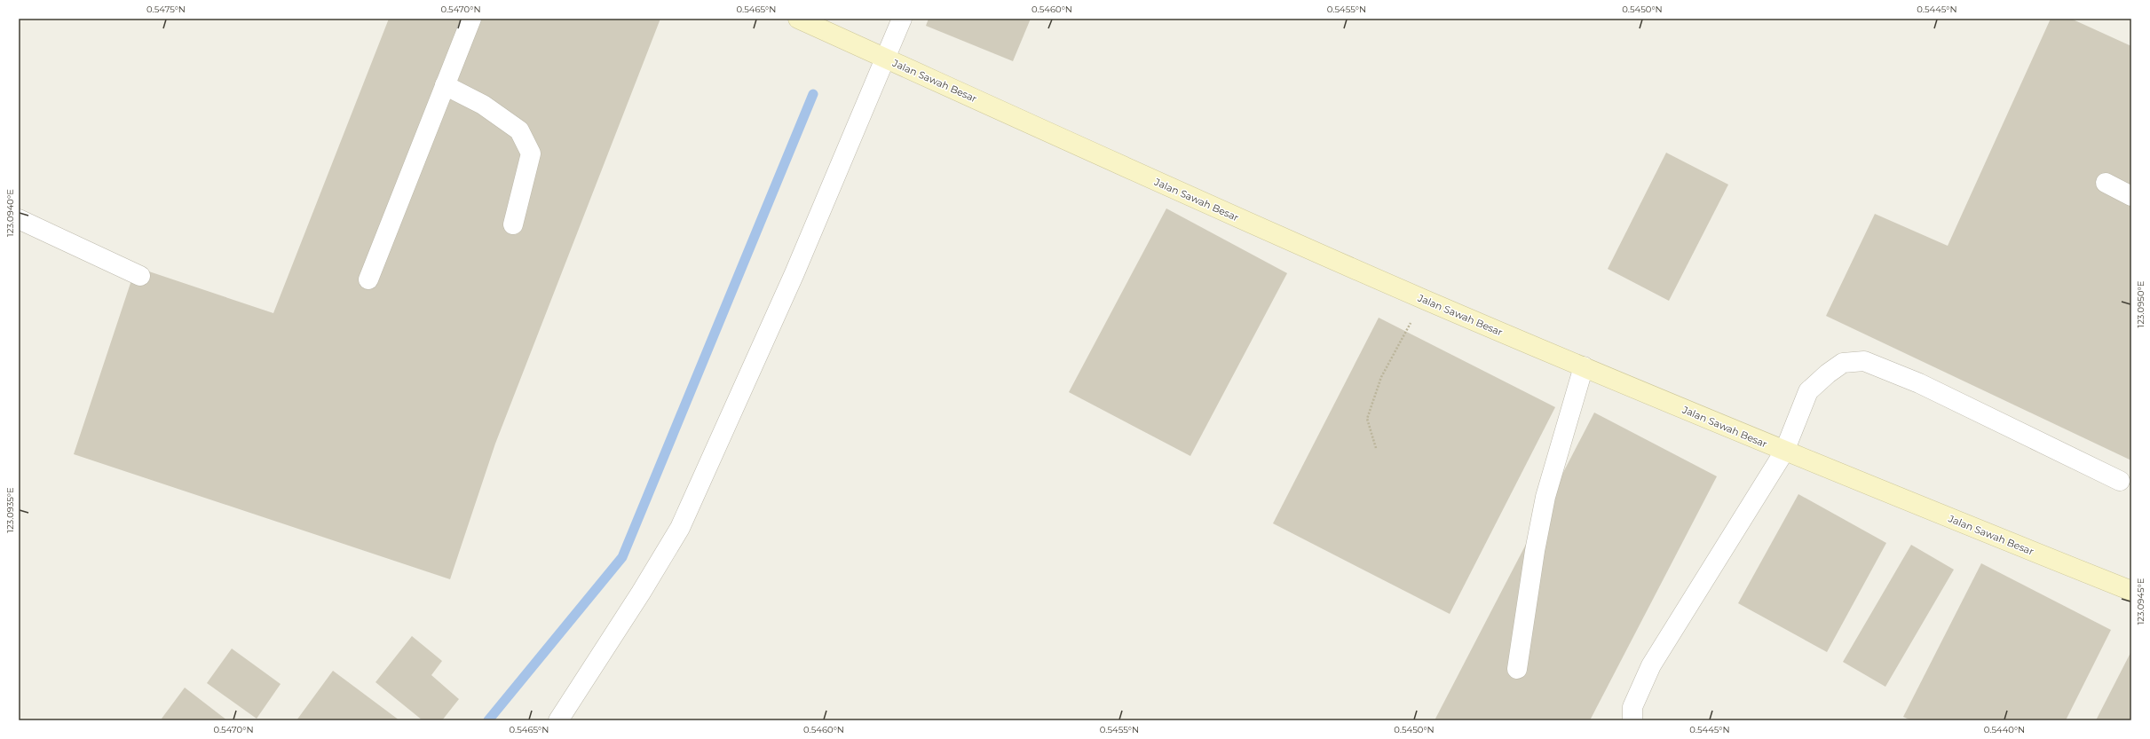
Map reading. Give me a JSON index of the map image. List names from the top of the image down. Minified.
{"streets":{"main road":["Jalan Sawah Besar"]},"coordinates":["0.5475°N","0.5470°N","0.5465°N","0.5460°N","0.5455°N","0.5450°N","0.5445°N","123.0940°E","123.0950°E","123.0935°E","123.0945°E","0.5440°N"]}
